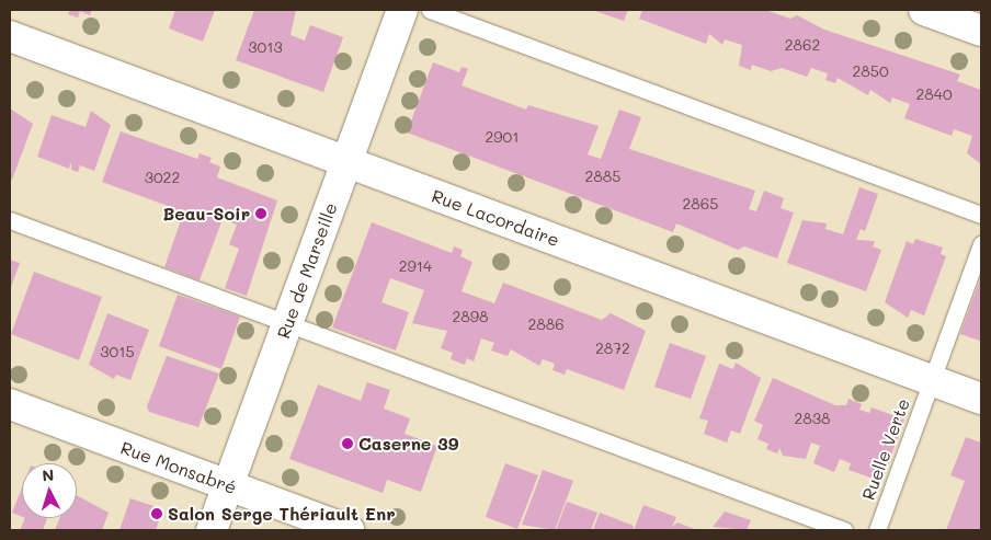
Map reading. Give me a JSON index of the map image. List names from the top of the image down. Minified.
{"streets":{"street":["Rue Lacordaire","Rue de Marseille","Rue Monsabré"],"lane":["Ruelle Verte"]},"crossings":[["Rue Lacordaire","Rue de Marseille"],["Rue Lacordaire","Ruelle Verte"],["Rue de Marseille","Rue Monsabré"]],"places":["Beau-Soir","Caserne 39","Salon Serge Thériault Enr"],"house_numbers":["2862","3013","2850","2840","2901","2885","3022","2865","2914","2898","2886","2872","3015","2838"],"north":"top"}
